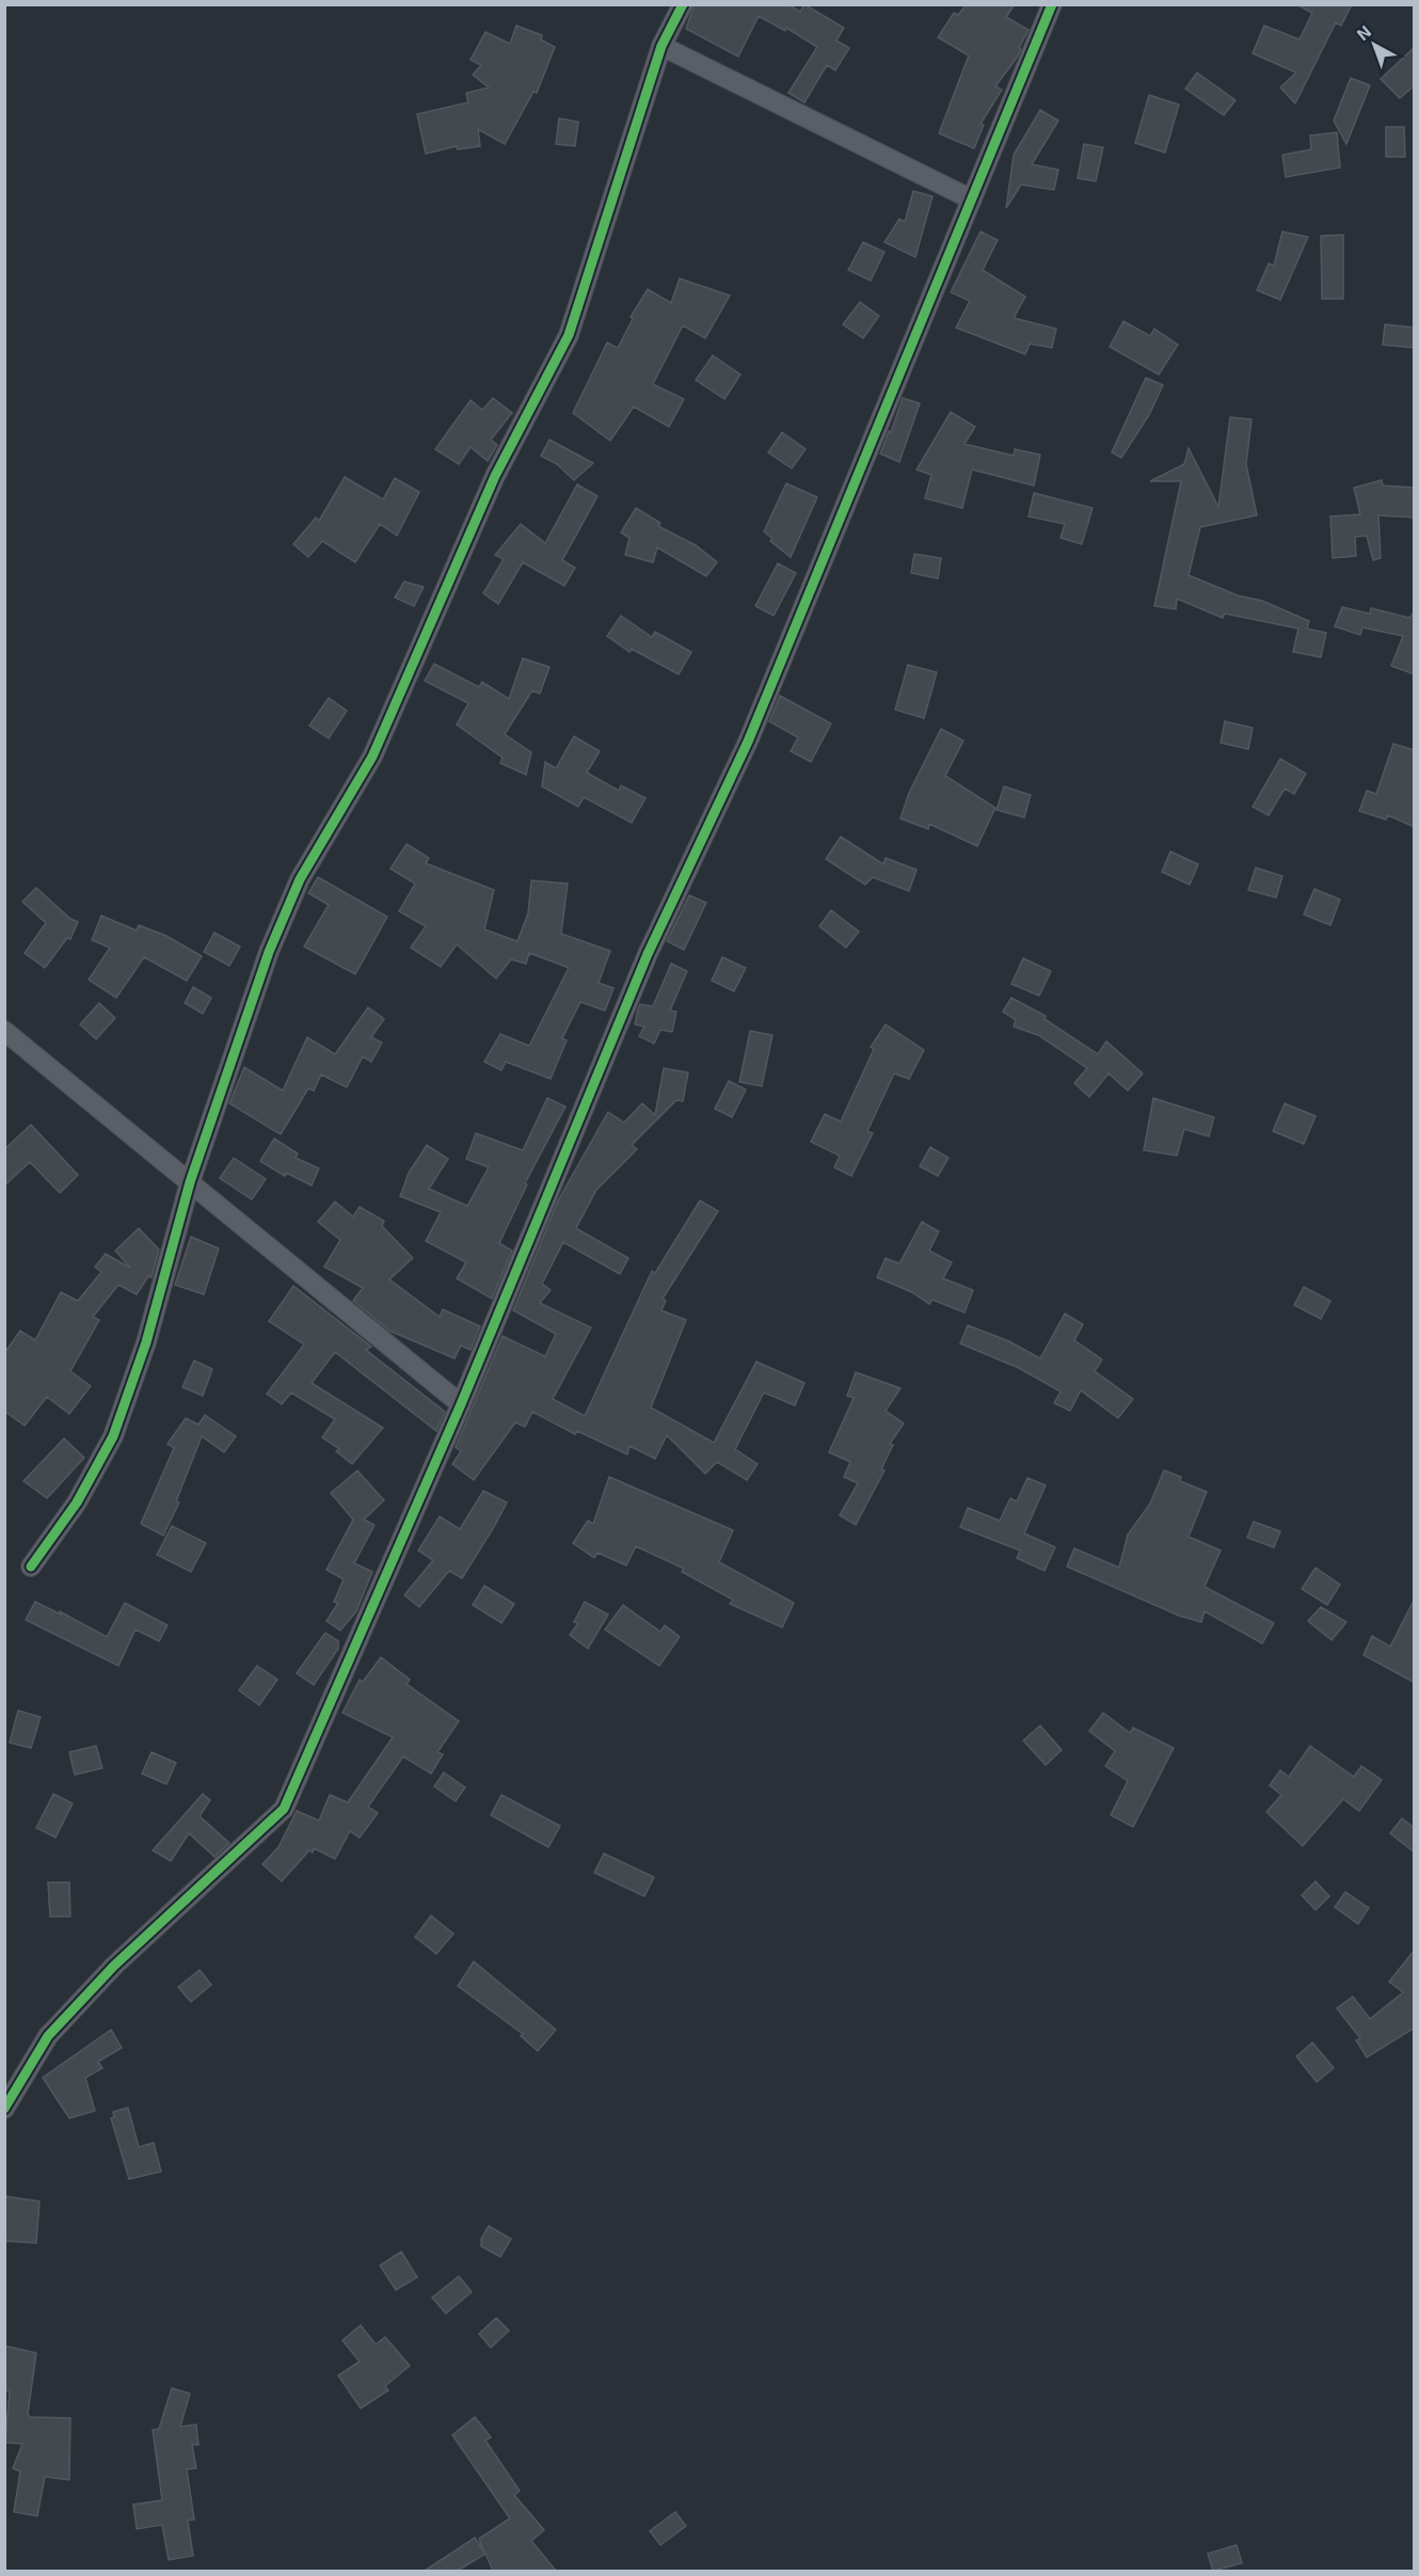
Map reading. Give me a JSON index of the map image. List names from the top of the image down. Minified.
{"north":"top left"}
